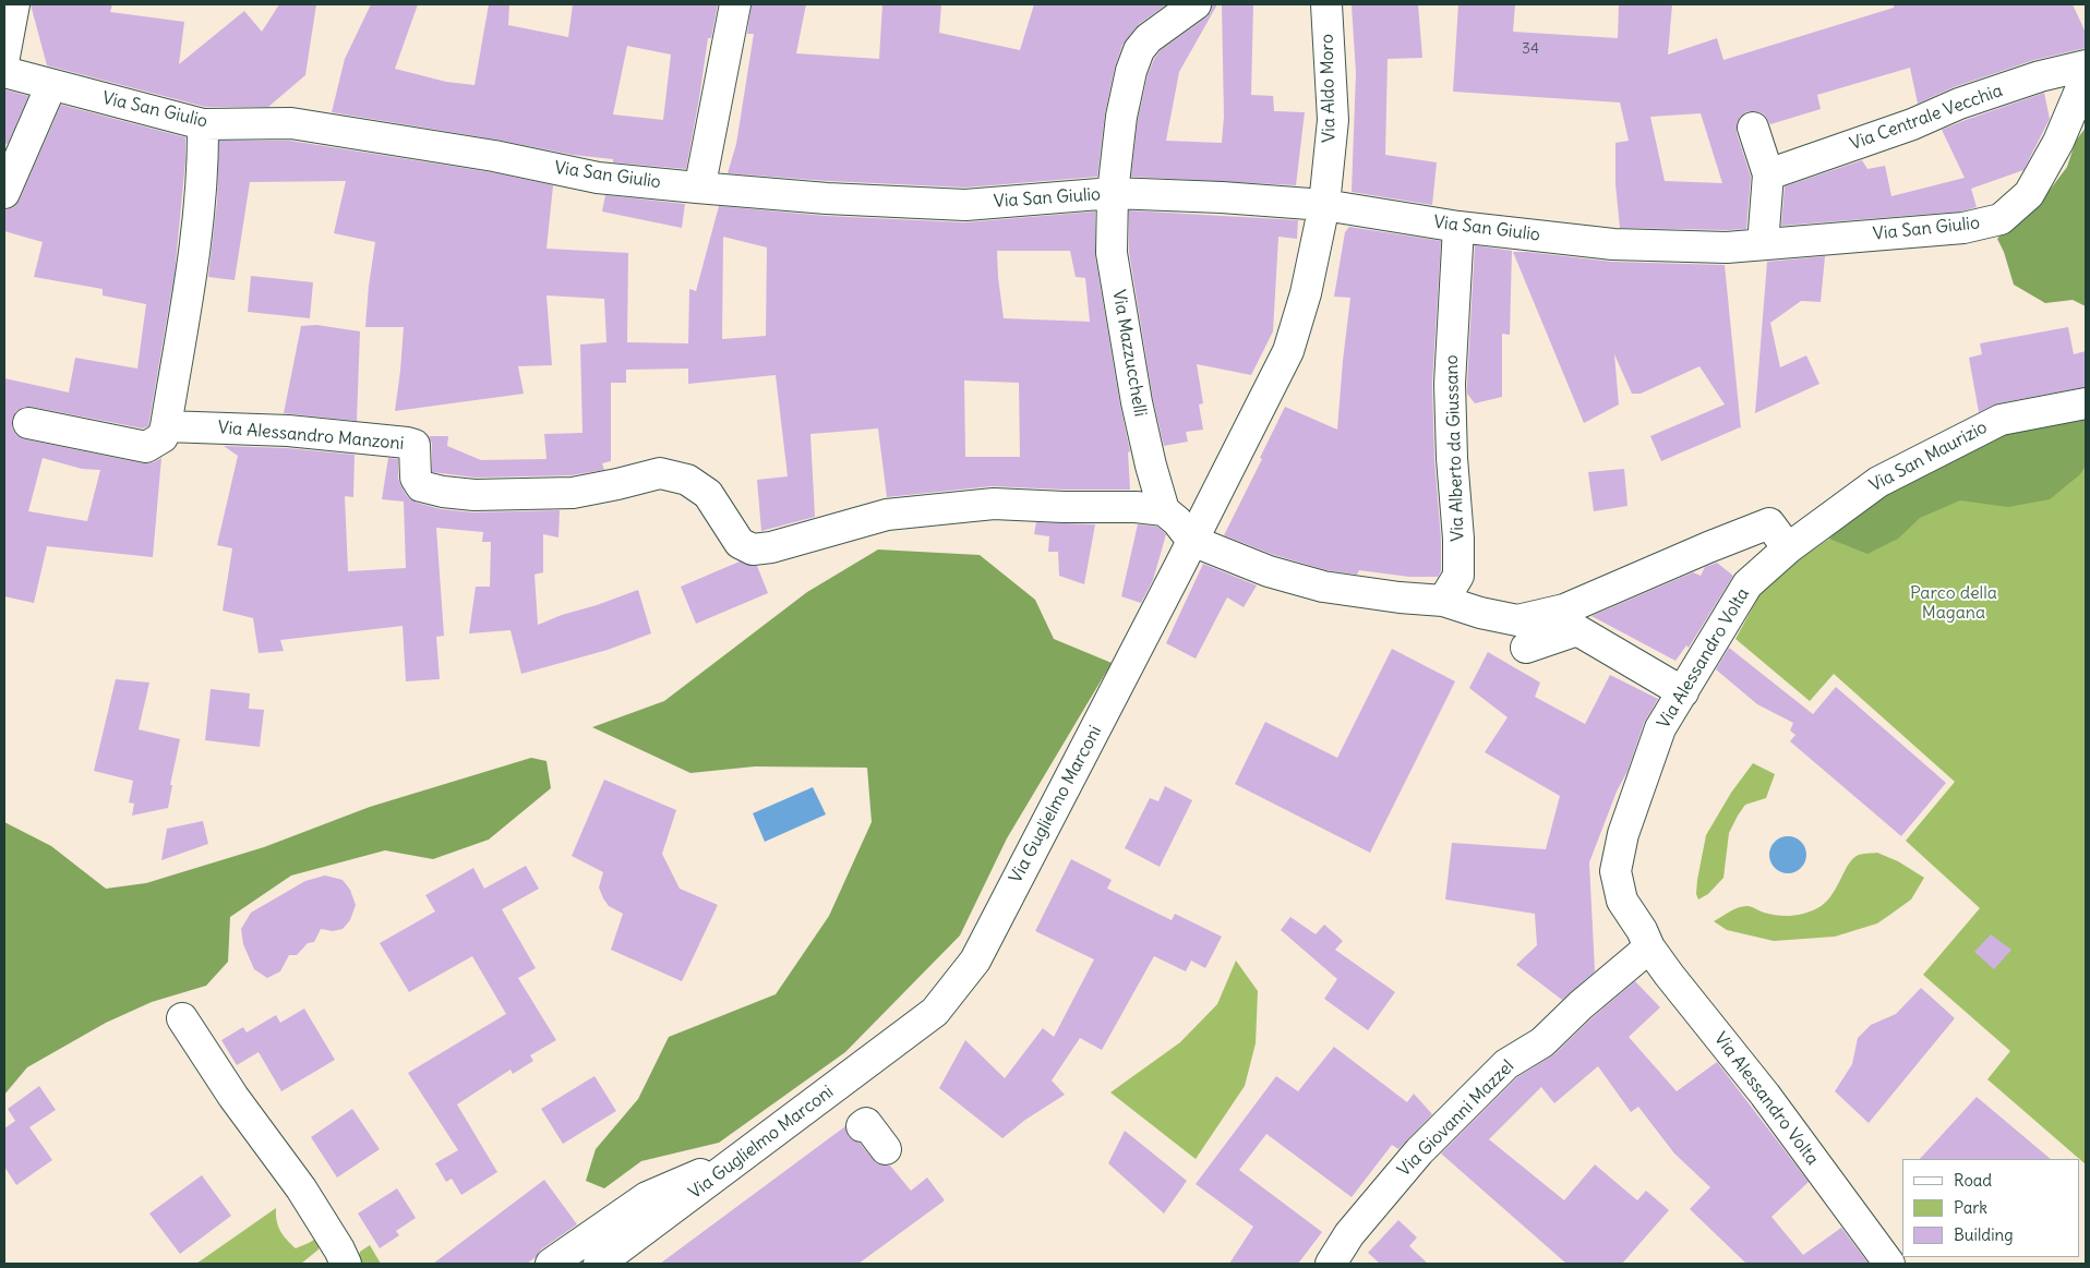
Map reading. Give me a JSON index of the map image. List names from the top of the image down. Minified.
{"streets":{"street":["Via Aldo Moro","Via San Giulio","Via Centrale Vecchia","Via Mazzucchelli","Via Alessandro Manzoni","Via Alberto da Giussano","Via San Maurizio","Via Alessandro Volta","Via Guglielmo Marconi","Via Giovanni Mazzel"]},"crossings":[["Via Aldo Moro","Via San Giulio"],["Via Aldo Moro","Via Guglielmo Marconi"],["Via San Giulio","Via Mazzucchelli"],["Via San Giulio","Via Alberto da Giussano"],["Via San Giulio","Via Guglielmo Marconi"],["Via Mazzucchelli","Via Alessandro Manzoni"],["Via San Maurizio","Via Alessandro Volta"],["Via Alessandro Volta","Via Giovanni Mazzel"]],"parks":["Parco della Magana"],"house_numbers":["34"],"legend":["Road","Park","Building"]}
